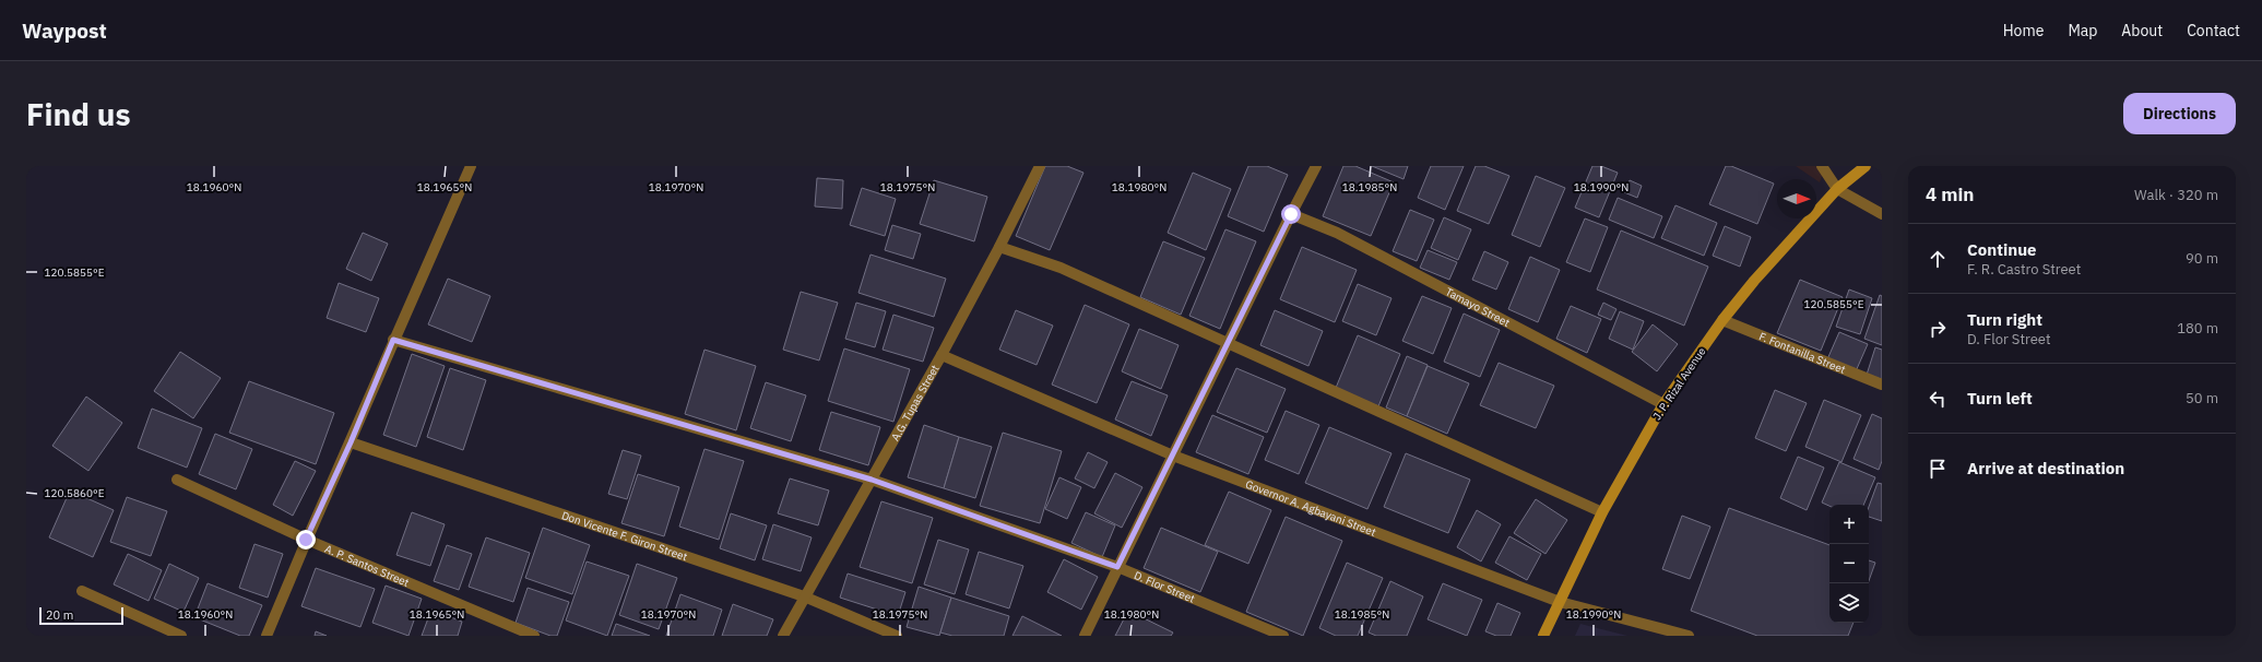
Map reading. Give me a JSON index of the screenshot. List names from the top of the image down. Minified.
{"streets":{"main road":["J. P. Rizal Avenue"],"street":["Tamayo Street","F. Fontanilla Street","A.G. Tupas Street","Governor A. Agbayani Street","Don Vicente F. Giron Street","A. P. Santos Street","D. Flor Street"]},"crossings":[["Tamayo Street","J. P. Rizal Avenue"],["F. Fontanilla Street","J. P. Rizal Avenue"],["J. P. Rizal Avenue","Governor A. Agbayani Street"],["A.G. Tupas Street","Governor A. Agbayani Street"],["A.G. Tupas Street","Don Vicente F. Giron Street"],["A.G. Tupas Street","D. Flor Street"]],"scale_bar":"20 m","north":"right","page":{"header":"Waypost","nav":["Home","Map","About","Contact"],"buttons":"Directions","title":"Find us","heading":["4 min","Walk · 320 m"],"list":[["Continue","F. R. Castro Street","90 m"],["Turn right","D. Flor Street","180 m"],["Turn left","50 m"],"Arrive at destination"],"map_buttons":["+","−"],"scale":"20 m"},"coordinates":["18.1960°N","18.1965°N","18.1970°N","18.1975°N","18.1980°N","18.1985°N","18.1990°N","120.5855°E","120.5860°E"]}
